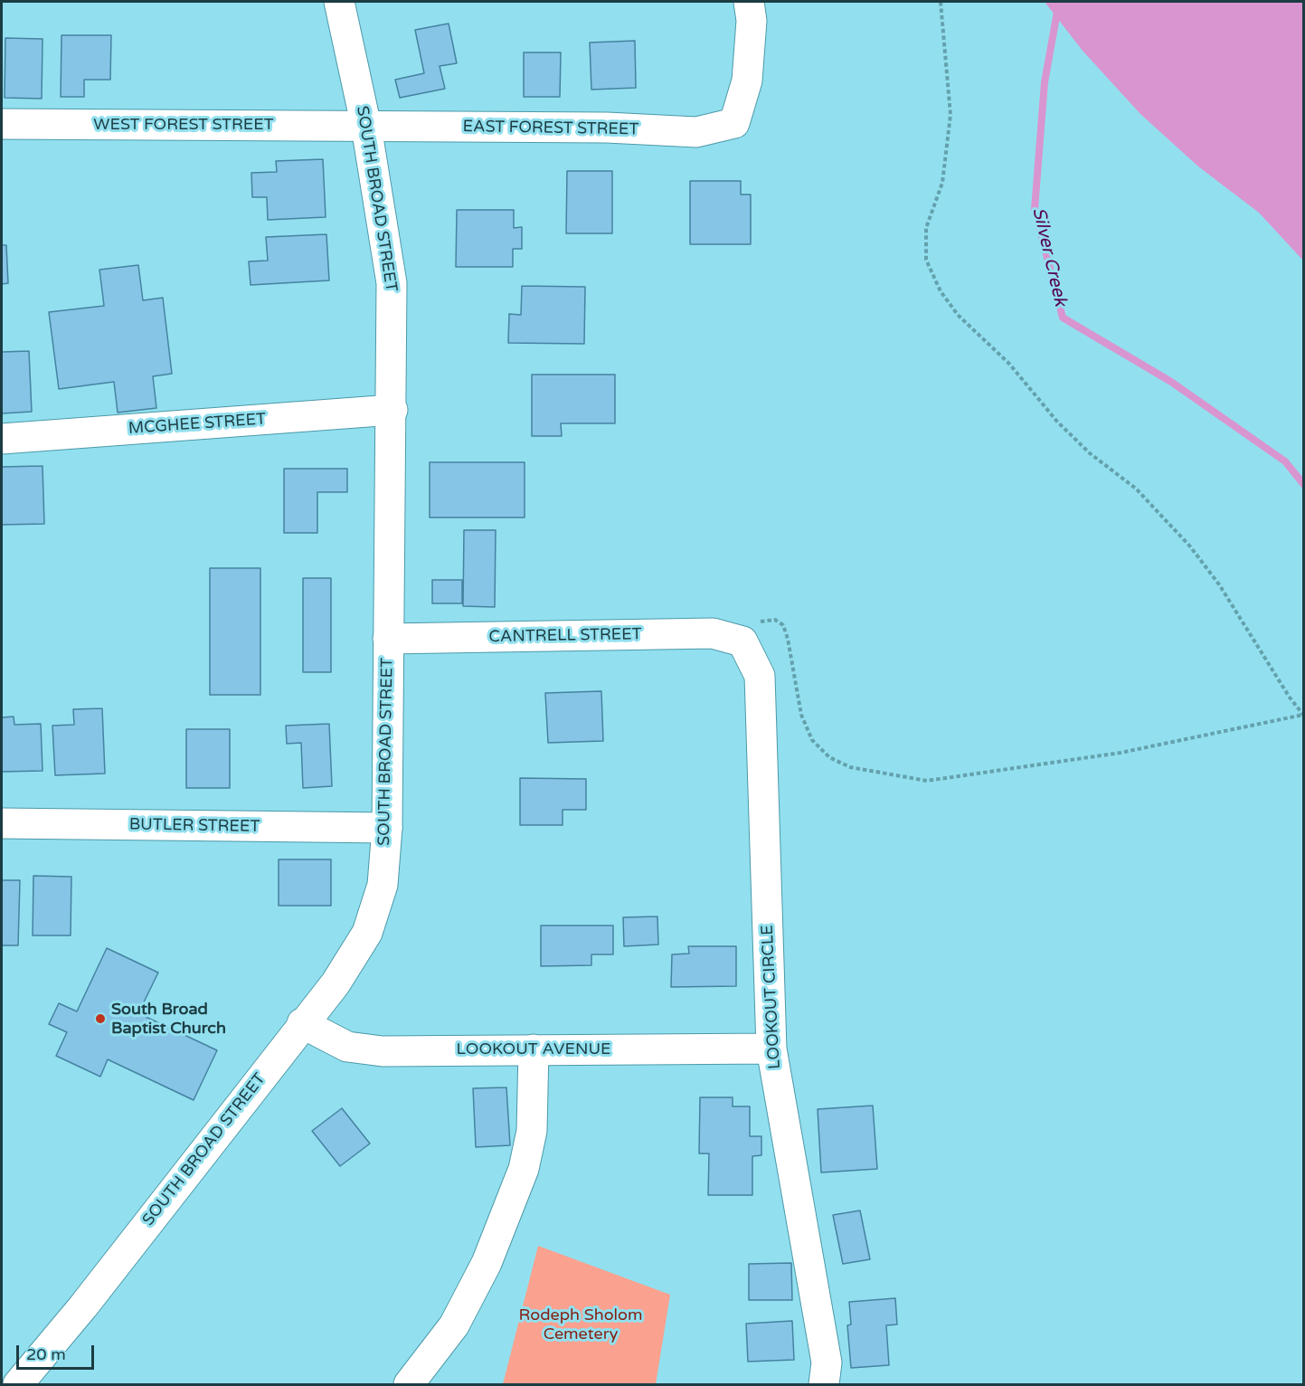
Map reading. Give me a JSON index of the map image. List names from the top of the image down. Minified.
{"streets":{"street":["WEST FOREST STREET","EAST FOREST STREET","SOUTH BROAD STREET","MCGHEE STREET","CANTRELL STREET","BUTLER STREET","LOOKOUT CIRCLE","LOOKOUT AVENUE"]},"crossings":[["WEST FOREST STREET","EAST FOREST STREET"],["WEST FOREST STREET","SOUTH BROAD STREET"],["EAST FOREST STREET","SOUTH BROAD STREET"],["SOUTH BROAD STREET","MCGHEE STREET"],["SOUTH BROAD STREET","CANTRELL STREET"],["SOUTH BROAD STREET","BUTLER STREET"],["SOUTH BROAD STREET","LOOKOUT AVENUE"],["CANTRELL STREET","LOOKOUT CIRCLE"],["LOOKOUT CIRCLE","LOOKOUT AVENUE"]],"water":["Silver Creek"],"parks":["Rodeph Sholom Cemetery"],"places":["South Broad Baptist Church"],"scale_bar":"20 m"}
